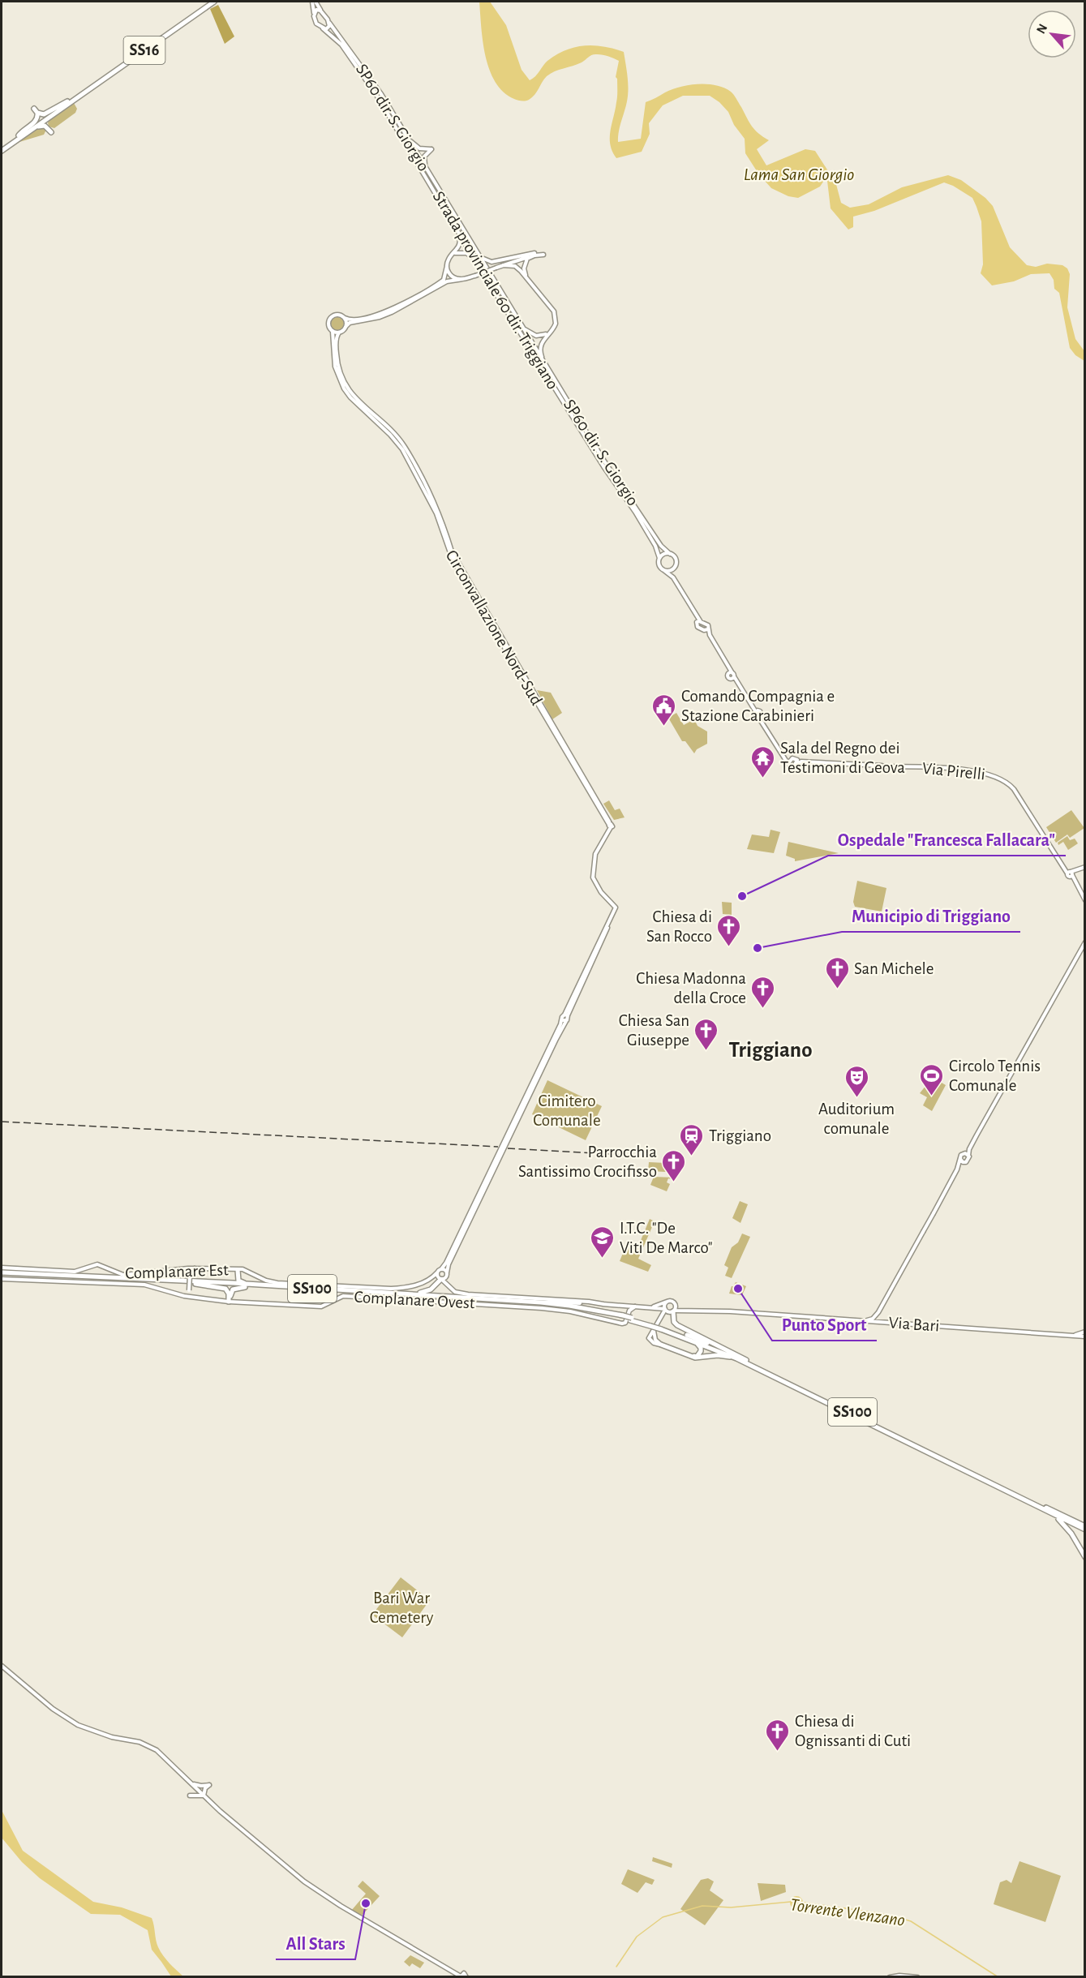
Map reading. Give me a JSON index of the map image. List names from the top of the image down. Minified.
{"streets":{"highway":["SS16","SS100"],"main road":["SP60 dir. S. Giorgio","Strada provinciale 60 dir. Triggiano","Circonvallazione Nord-Sud","Via Pirelli","Complanare Est","Complanare Ovest","Via Bari"]},"crossings":[["SP60 dir. S. Giorgio","Strada provinciale 60 dir. Triggiano"],["SS100","Complanare Ovest"],["SS100","Via Bari"]],"districts":["Triggiano"],"water":["Lama San Giorgio","Torrente Vlenzano"],"parks":["Cimitero Comunale","Bari War Cemetery"],"places":{"public building":["Comando Compagnia e Stazione Carabinieri"],"temple":["Sala del Regno dei Testimoni di Geova"],"other":["Ospedale \"Francesca Fallacara\"","Municipio di Triggiano","Punto Sport","All Stars"],"church":["Chiesa di San Rocco","San Michele","Chiesa Madonna della Croce","Chiesa San Giuseppe","Parrocchia Santissimo Crocifisso","Chiesa di Ognissanti di Cuti"],"sports":["Circolo Tennis Comunale"],"theatre":["Auditorium comunale"],"station":["Triggiano"],"school or university":["I.T.C. \"De Viti De Marco\""]},"north":"top left"}
